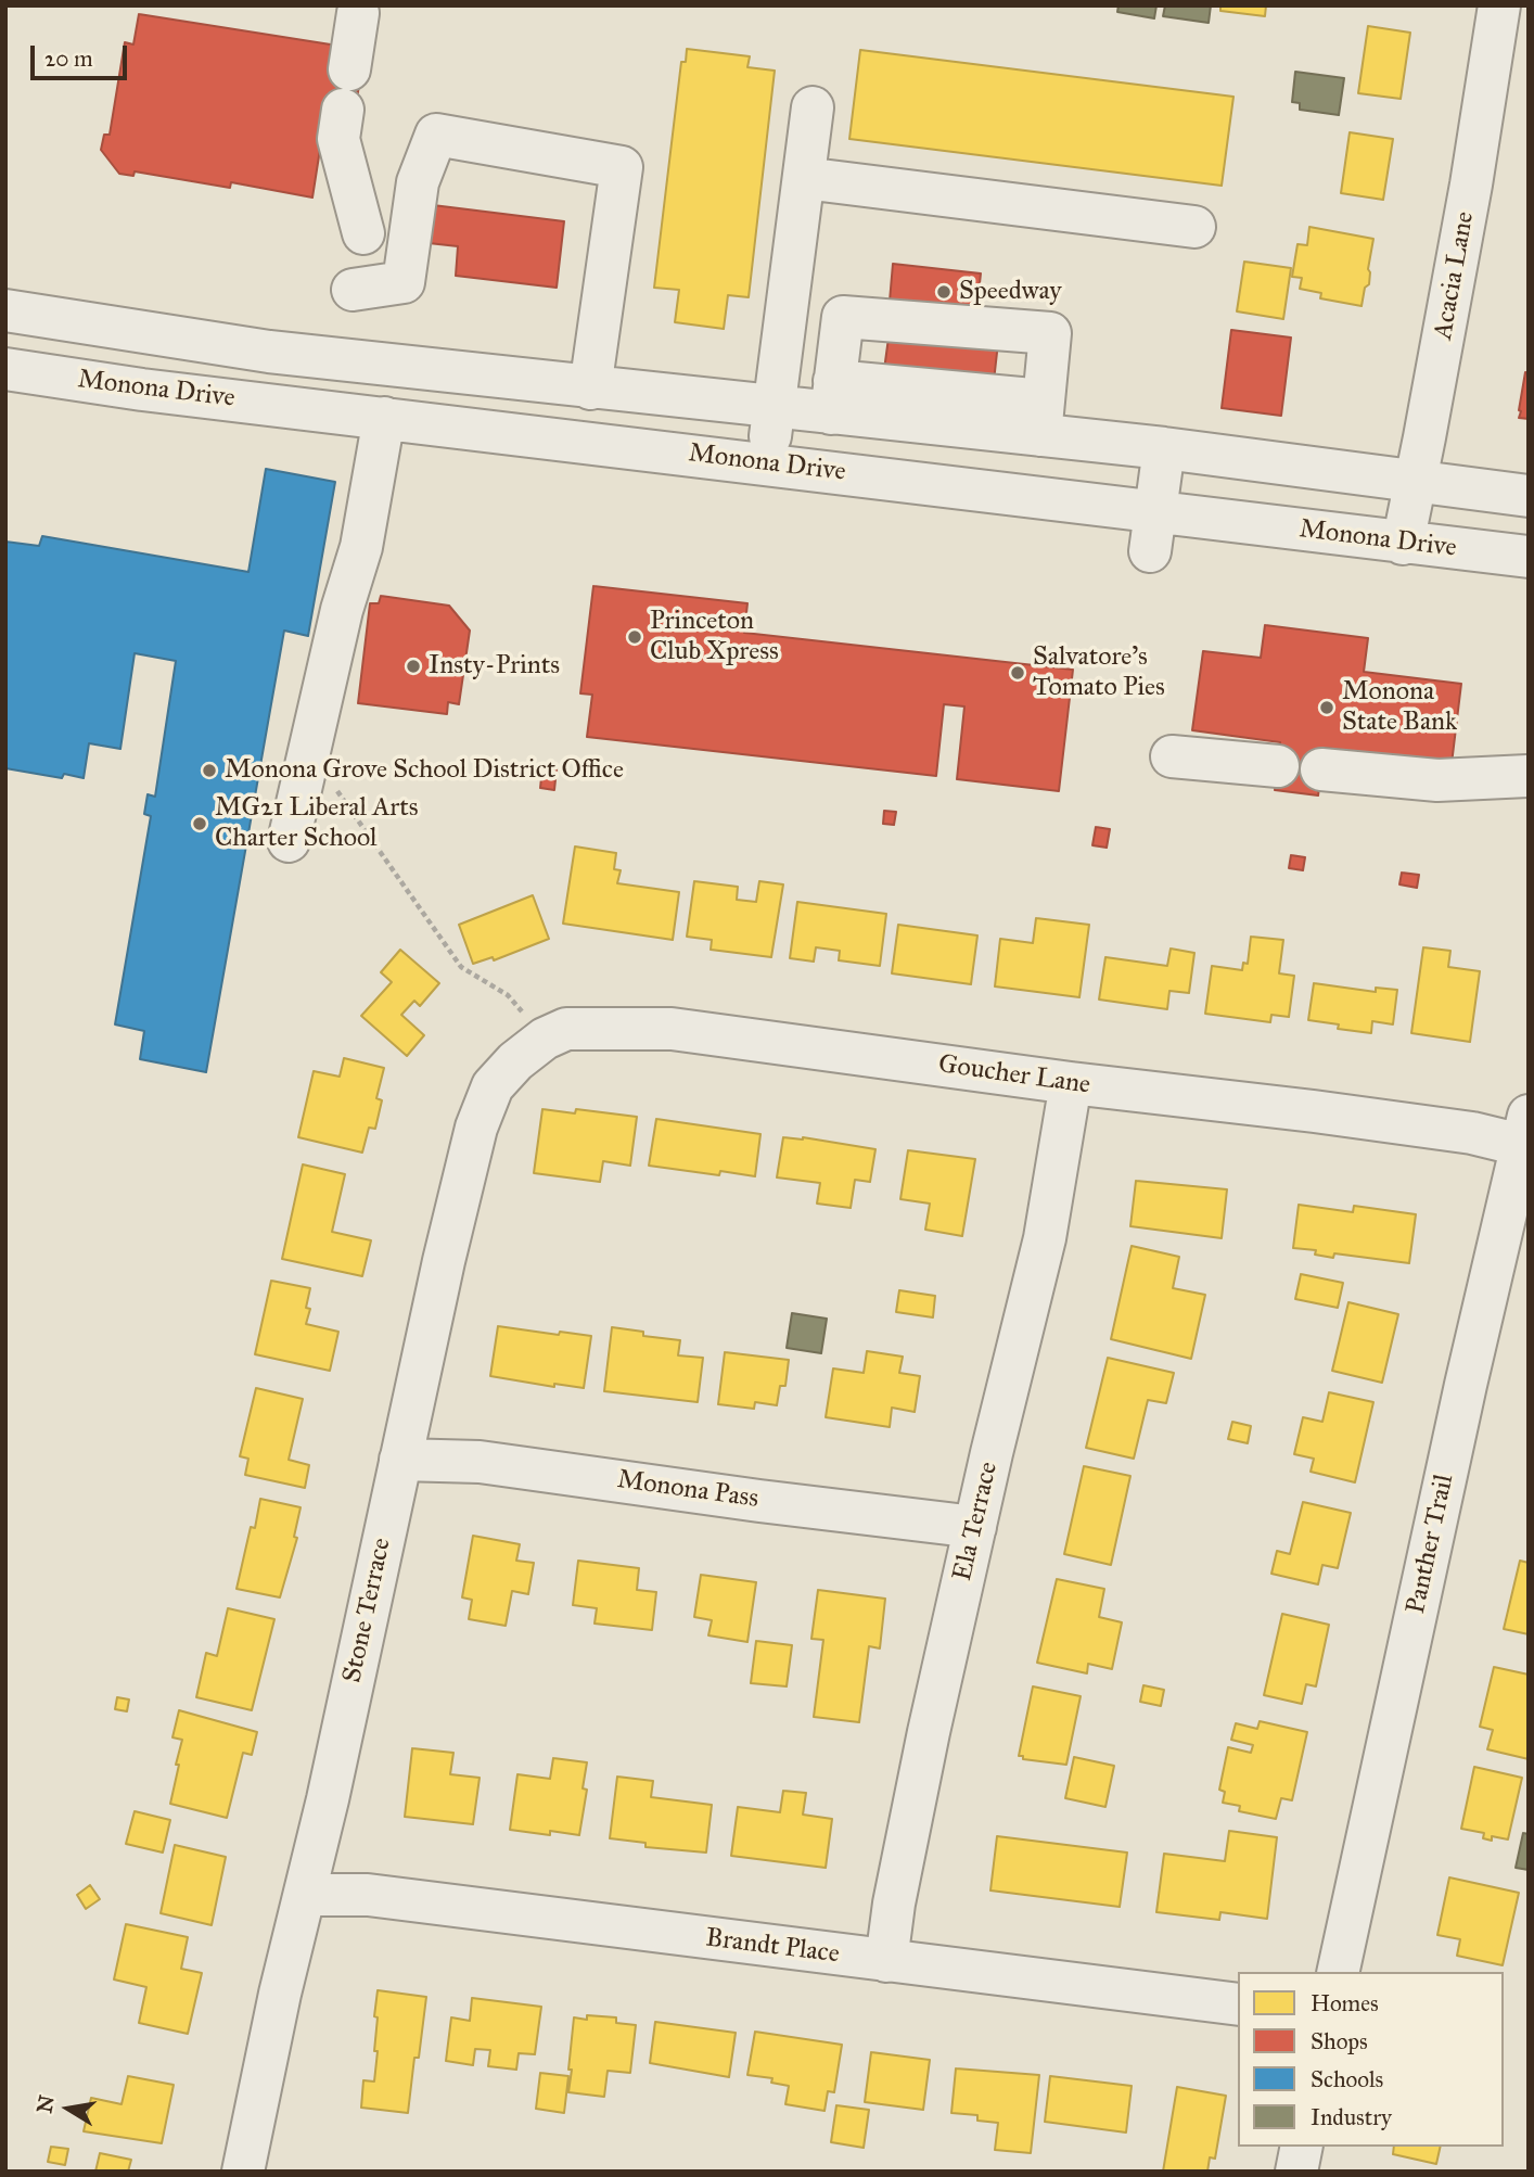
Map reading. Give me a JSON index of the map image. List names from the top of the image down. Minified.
{"streets":{"street":["Acacia Lane","Monona Drive","Goucher Lane","Monona Pass","Ela Terrace","Panther Trail","Stone Terrace","Brandt Place"]},"crossings":[["Acacia Lane","Monona Drive"],["Goucher Lane","Ela Terrace"],["Goucher Lane","Panther Trail"],["Goucher Lane","Stone Terrace"],["Monona Pass","Ela Terrace"],["Monona Pass","Stone Terrace"],["Ela Terrace","Brandt Place"],["Stone Terrace","Brandt Place"]],"places":["Speedway","Princeton Club Xpress","Insty-Prints","Salvatore's Tomato Pies","Monona State Bank","Monona Grove School District Office","MG21 Liberal Arts Charter School"],"legend":["Homes","Shops","Schools","Industry"],"scale_bar":"20 m","north":"left"}
